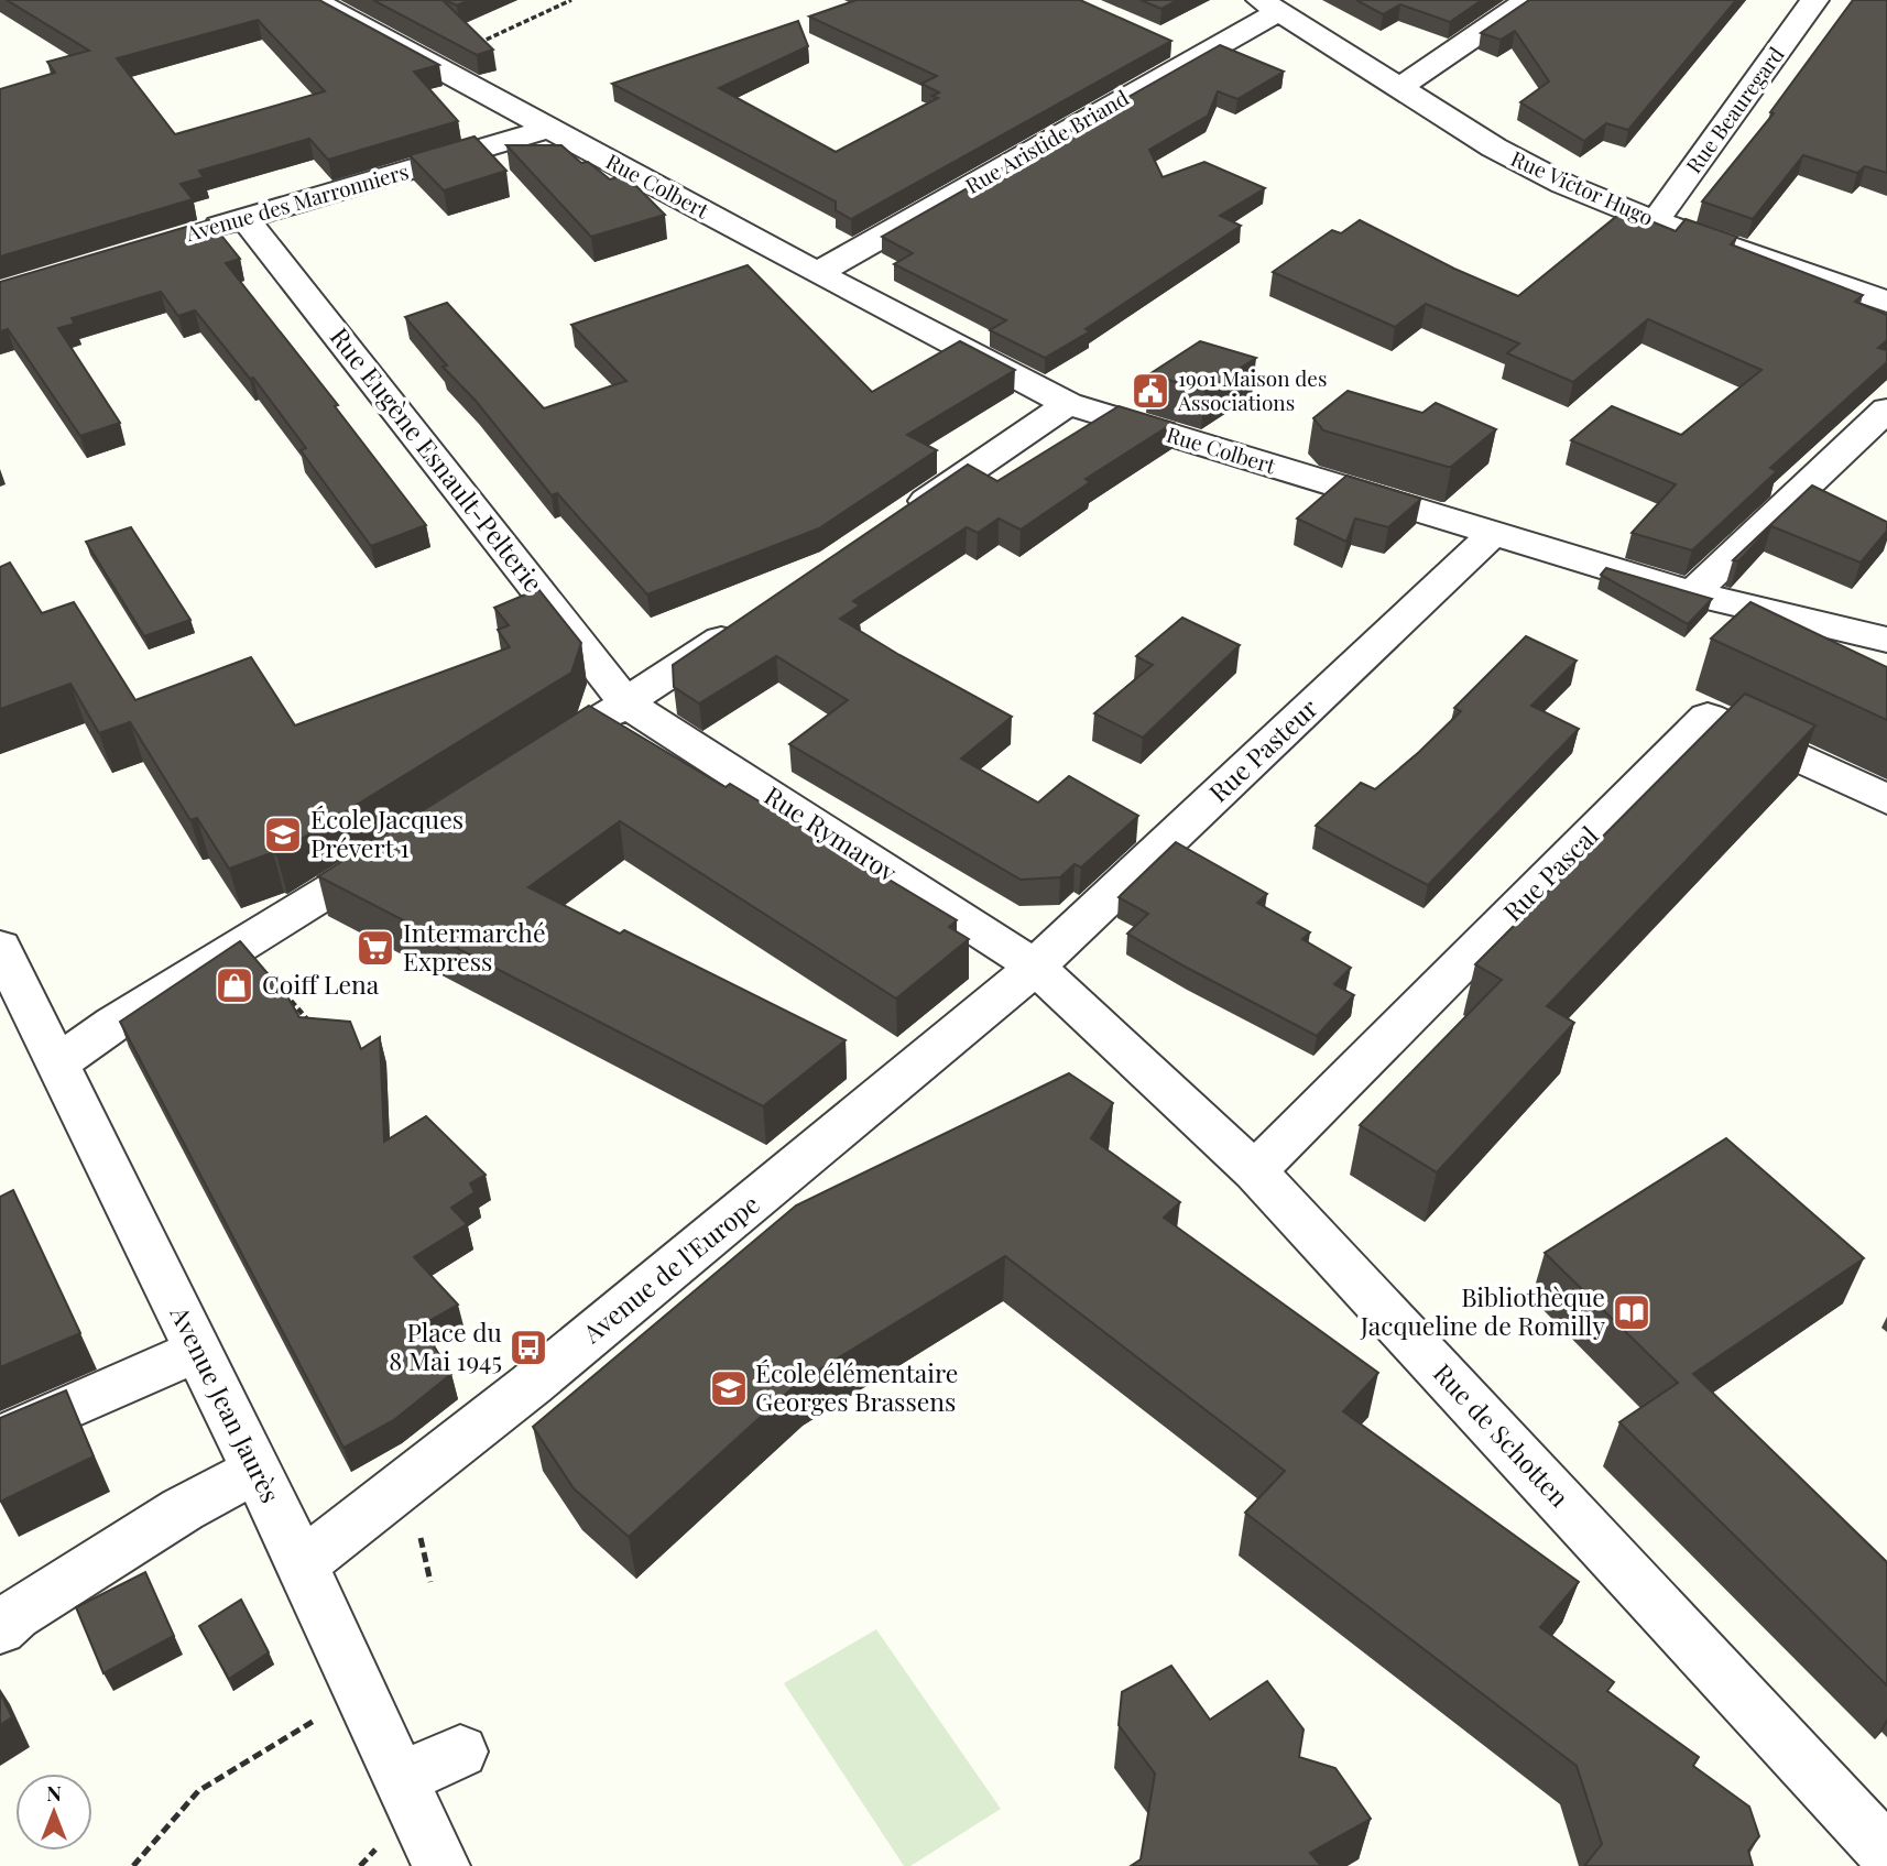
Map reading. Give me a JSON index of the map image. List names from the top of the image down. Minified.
{"streets":{"street":["Rue Beauregard","Rue Aristide Briand","Rue Colbert","Rue Victor Hugo","Avenue des Marronniers","Rue Eugène Esnault-Pelterie","Rue Pasteur","Rue Rymarov","Rue Pascal","Avenue de l'Europe","Avenue Jean Jaurès","Rue de Schotten"]},"crossings":[["Rue Beauregard","Rue Victor Hugo"],["Rue Aristide Briand","Rue Colbert"],["Rue Aristide Briand","Rue Victor Hugo"],["Rue Colbert","Avenue des Marronniers"],["Rue Colbert","Rue Pasteur"],["Avenue des Marronniers","Rue Eugène Esnault-Pelterie"],["Rue Eugène Esnault-Pelterie","Rue Rymarov"],["Rue Pasteur","Rue Rymarov"],["Rue Pasteur","Avenue de l'Europe"],["Rue Pasteur","Rue de Schotten"],["Rue Rymarov","Avenue de l'Europe"],["Rue Rymarov","Rue de Schotten"],["Rue Pascal","Rue de Schotten"],["Avenue de l'Europe","Avenue Jean Jaurès"],["Avenue de l'Europe","Rue de Schotten"]],"places":{"public building":["1901 Maison des Associations"],"school or university":["École Jacques Prévert 1","École élémentaire Georges Brassens"],"supermarket":["Intermarché Express"],"shop":["Coiff Lena"],"library":["Bibliothèque Jacqueline de Romilly"],"bus stop":["Place du 8 Mai 1945"]},"north":"top"}
